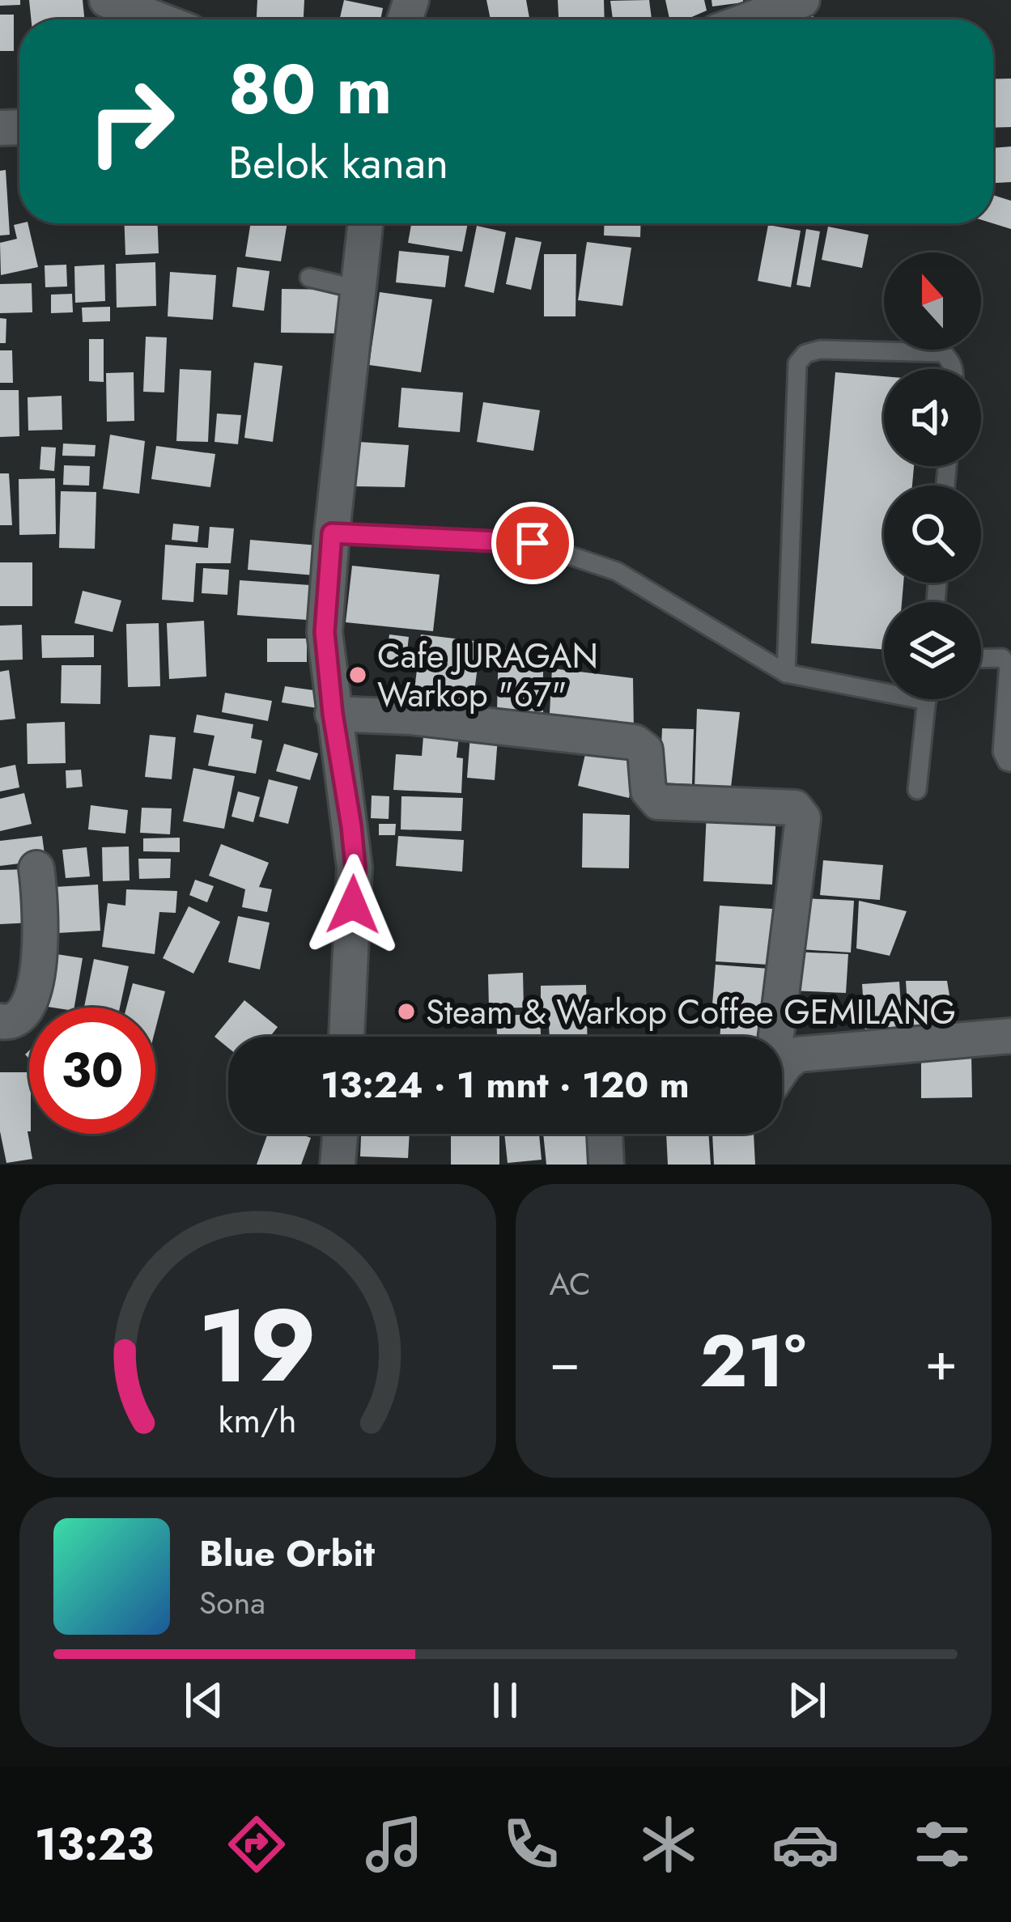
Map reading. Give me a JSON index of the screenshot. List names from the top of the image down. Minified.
{"places":["Cafe JURAGAN Warkop \"67\"","Steam & Warkop Coffee GEMILANG"],"north":"top","page":{"turn":["80 m","Belok kanan"],"limit":"30","trip":"13:24 · 1 mnt · 120 m","tile":"AC","heat":["−","21°","+"],"song":["Blue Orbit","Sona"],"tabs":"13:23","gauge":["19","km/h"]}}
